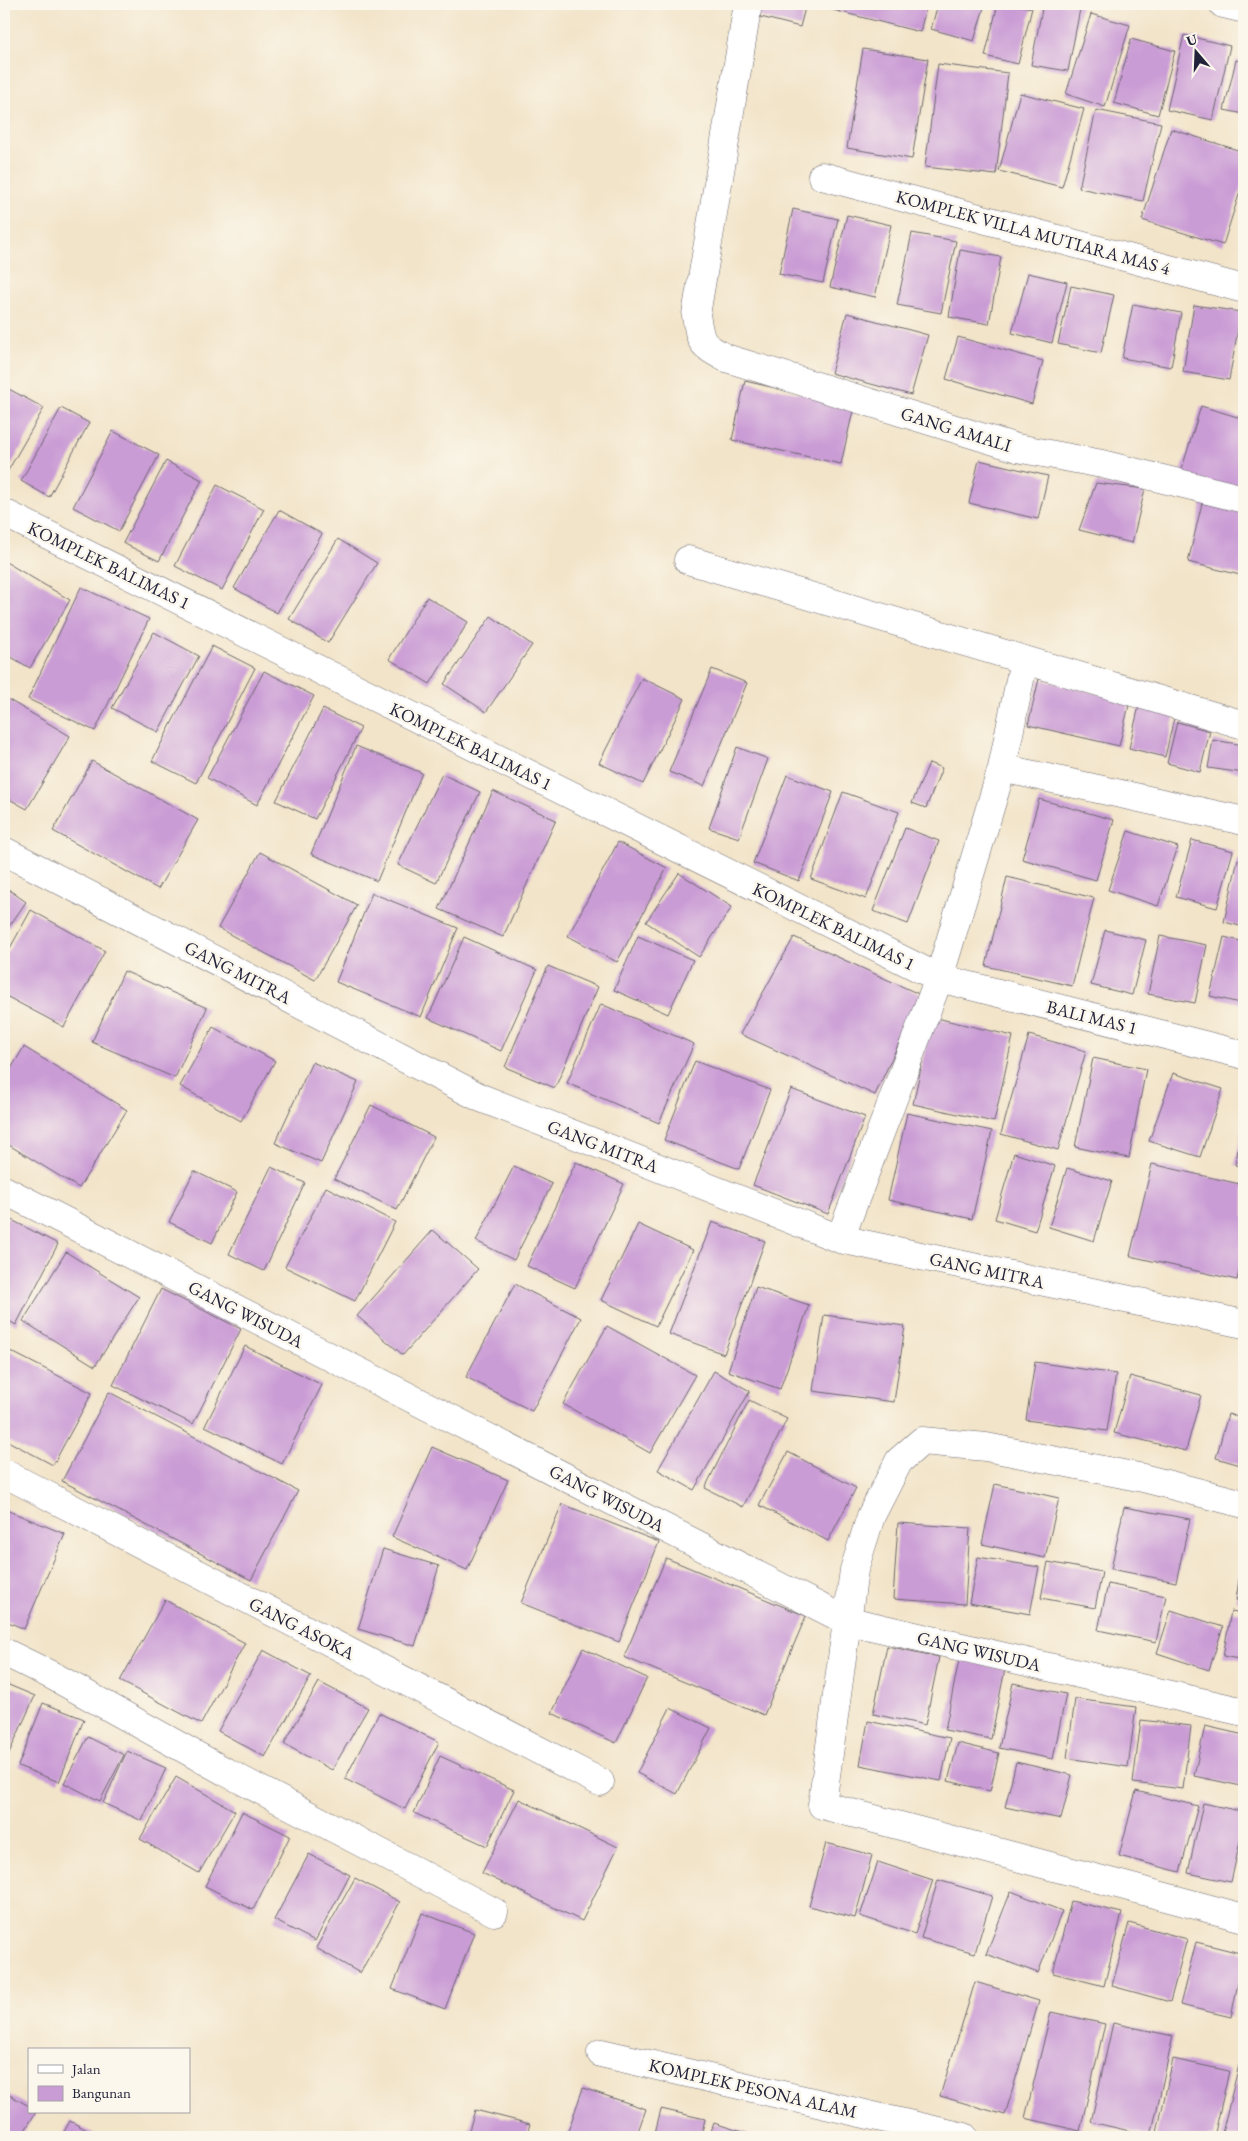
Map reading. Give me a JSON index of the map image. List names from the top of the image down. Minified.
{"streets":{"street":["KOMPLEK VILLA MUTIARA MAS 4","GANG AMALI","KOMPLEK BALIMAS 1","GANG MITRA","BALI MAS 1","GANG WISUDA","GANG ASOKA","KOMPLEK PESONA ALAM"]},"crossings":[["KOMPLEK BALIMAS 1","BALI MAS 1"]],"legend":["Jalan","Bangunan"],"north":"top"}
